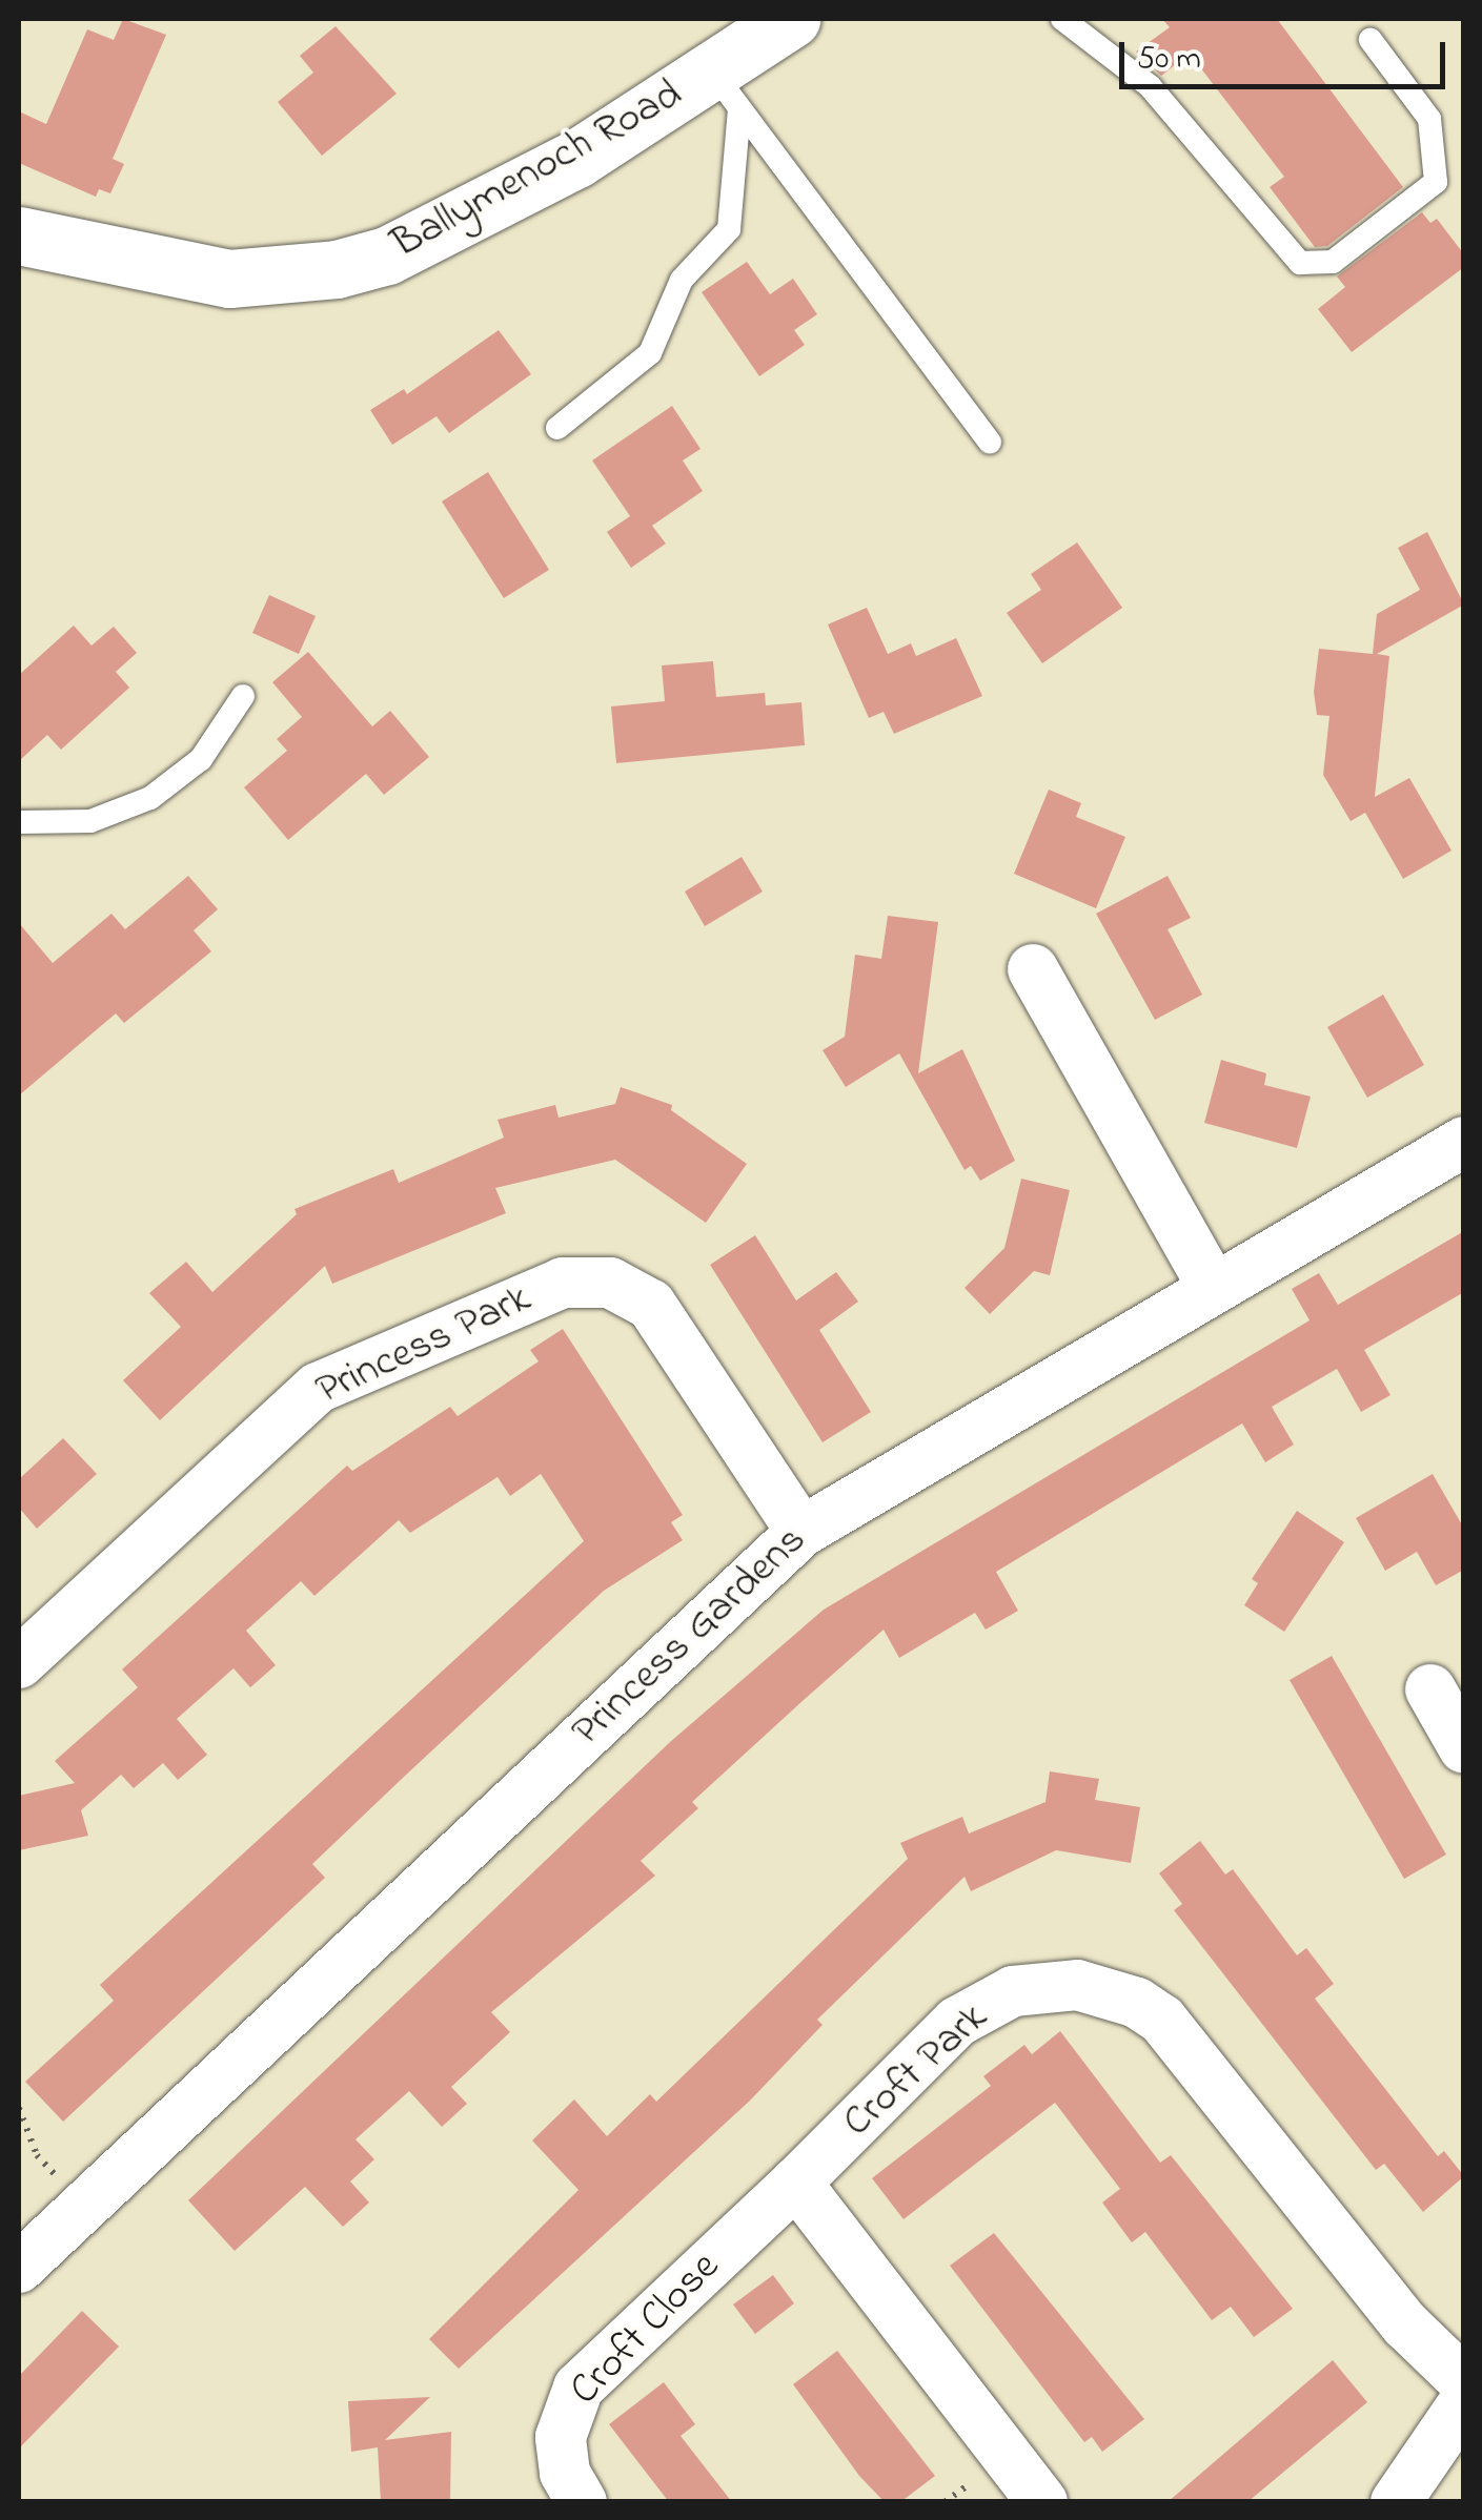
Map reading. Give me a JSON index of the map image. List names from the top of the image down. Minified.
{"streets":{"street":["Ballymenoch Road","Princess Park","Princess Gardens","Croft Park","Croft Close"]},"crossings":[["Princess Park","Princess Gardens"],["Croft Park","Croft Close"]],"scale_bar":"50 m"}
